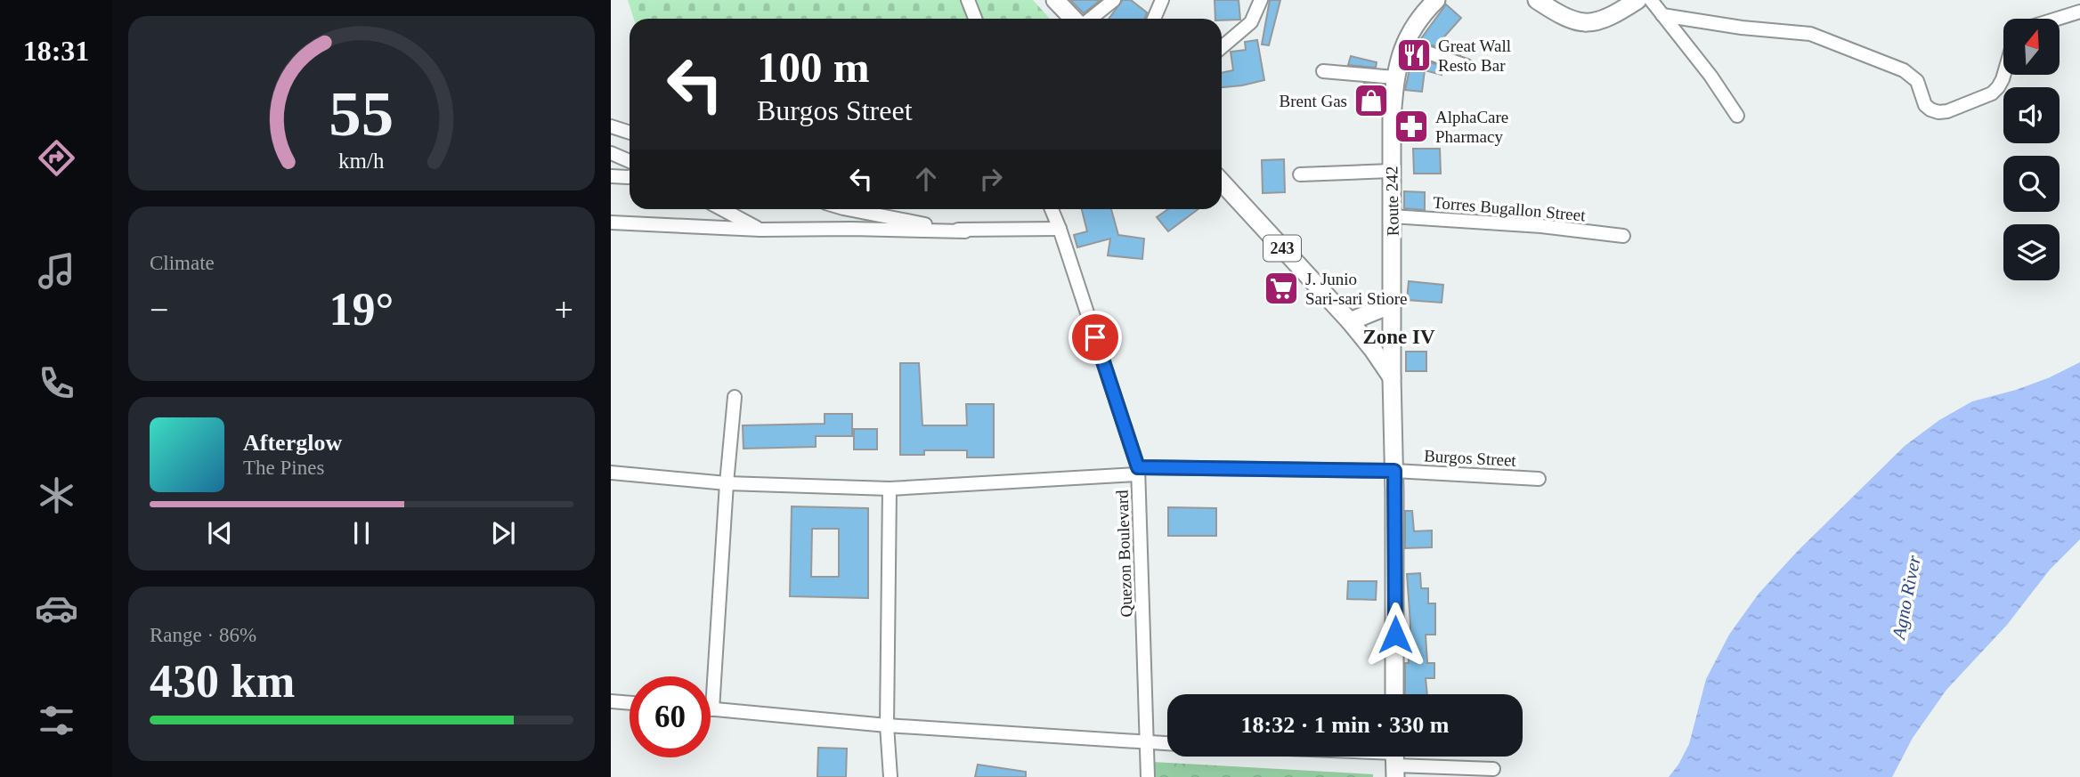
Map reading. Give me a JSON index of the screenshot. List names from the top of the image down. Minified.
{"streets":{"main road":["Route 242","243"],"street":["Torres Bugallon Street","Burgos Street","Quezon Boulevard"]},"crossings":[["Route 242","Torres Bugallon Street"],["Route 242","243"],["Route 242","Burgos Street"],["Burgos Street","Quezon Boulevard"]],"districts":["Zone IV"],"water":["Agno River"],"places":{"restaurant":["Great Wall Resto Bar"],"shop":["Brent Gas"],"pharmacy":["AlphaCare Pharmacy"],"supermarket":["J. Junio Sari-sari Stiore"]},"north":"top","page":{"tabs":"18:31","turn":["100 m","Burgos Street"],"tile":["Climate",["Range · 86%","430 km"]],"heat":["−","19°","+"],"song":["Afterglow","The Pines"],"limit":"60","trip":"18:32 · 1 min · 330 m","gauge":["55","km/h"]}}
